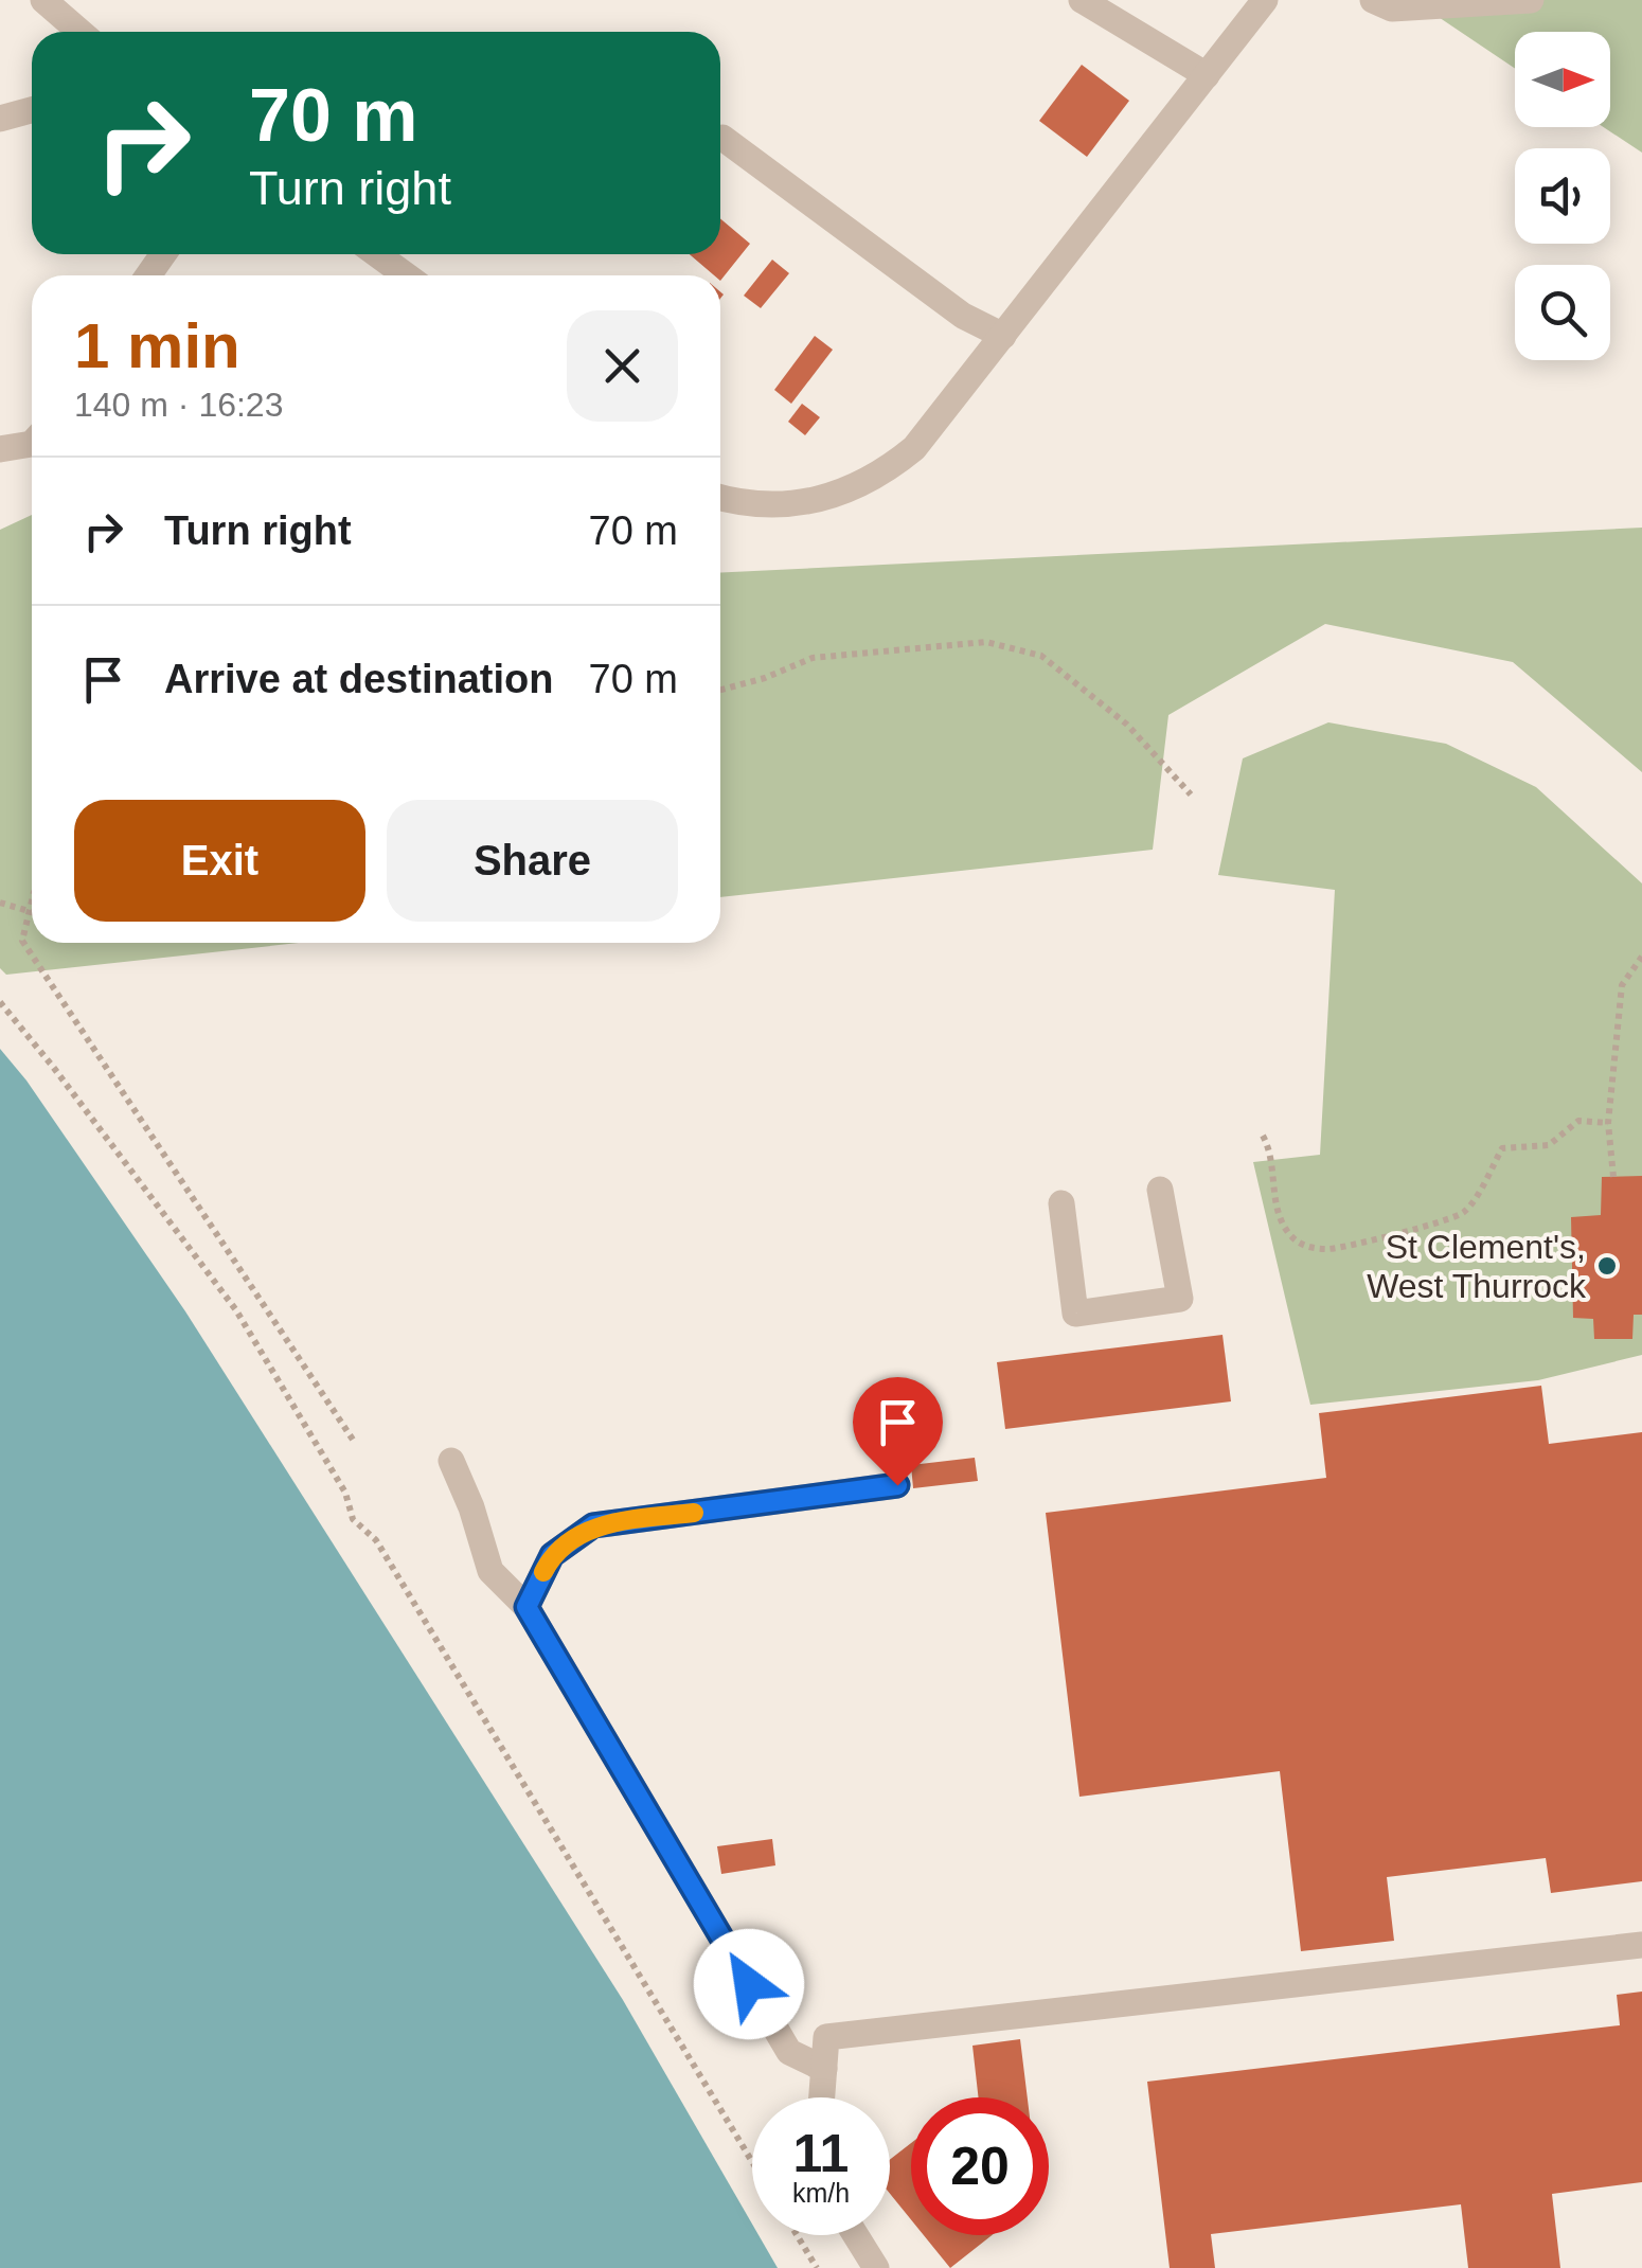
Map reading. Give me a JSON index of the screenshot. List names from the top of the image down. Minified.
{"places":["St Clement's, West Thurrock"],"north":"right","page":{"turn":["70 m","Turn right"],"heading":["1 min","140 m · 16:23"],"list":[{"name":"Turn right","value":"70 m"},{"name":"Arrive at destination","value":"70 m"}],"buttons":["Exit","Share"],"speed":"11 km/h","limit":"20"}}
